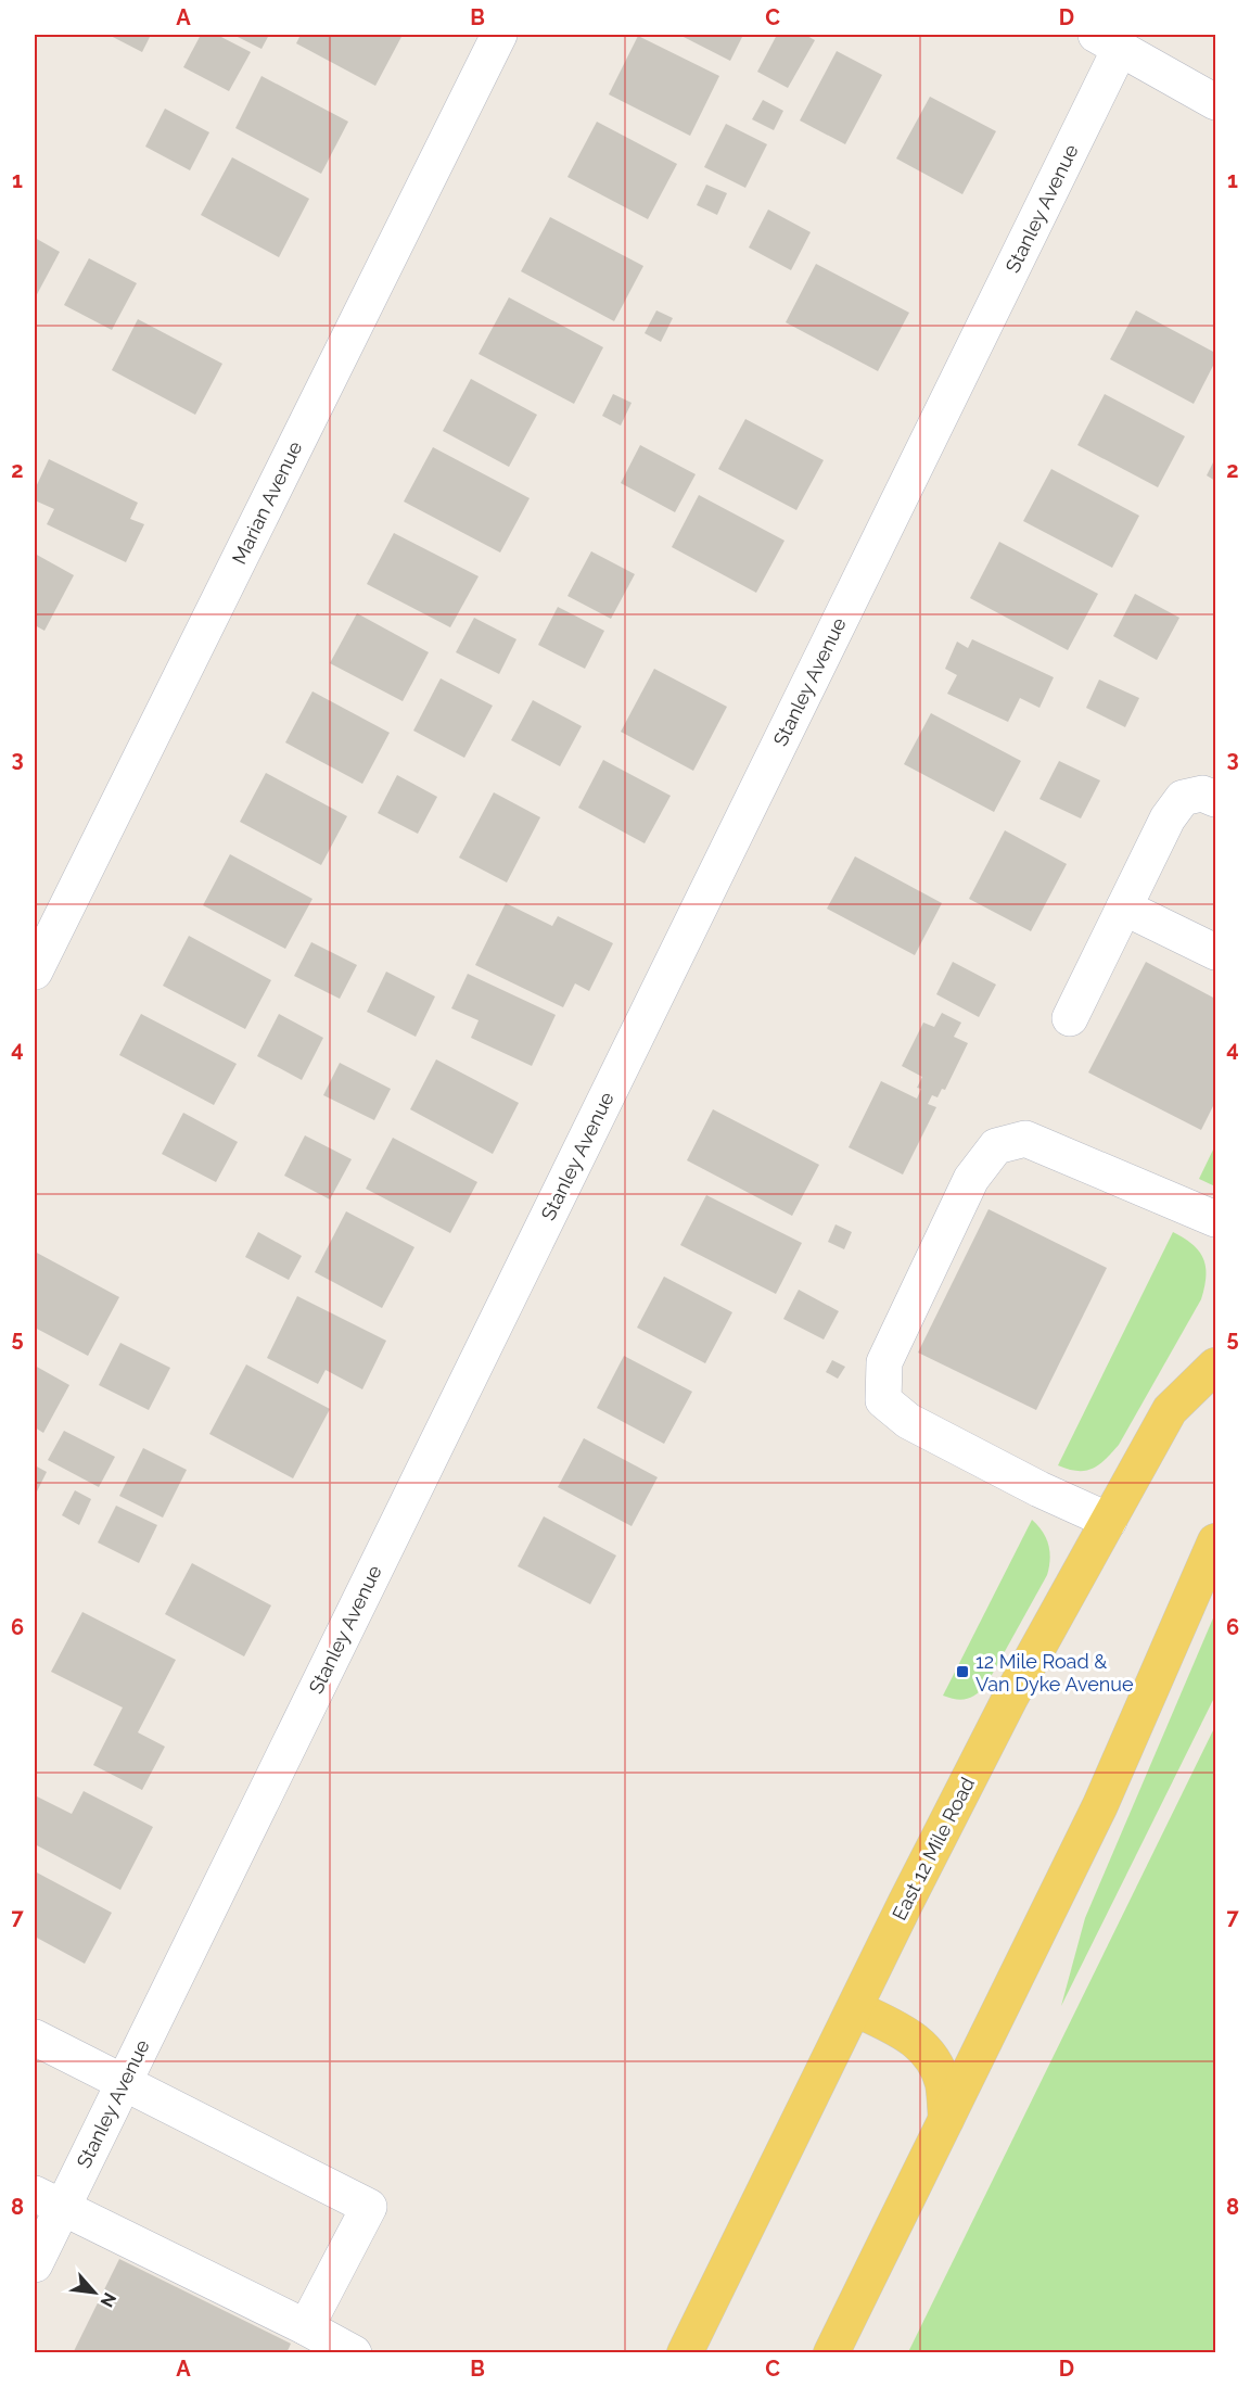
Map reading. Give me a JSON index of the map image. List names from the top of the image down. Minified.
{"streets":{"main road":["East 12 Mile Road"],"street":["Stanley Avenue","Marian Avenue"]},"places":{"transit":["12 Mile Road & Van Dyke Avenue"]},"north":"bottom right","grid":{"columns":["A","B","C","D"],"rows":["1","2","3","4","5","6","7","8"]}}
